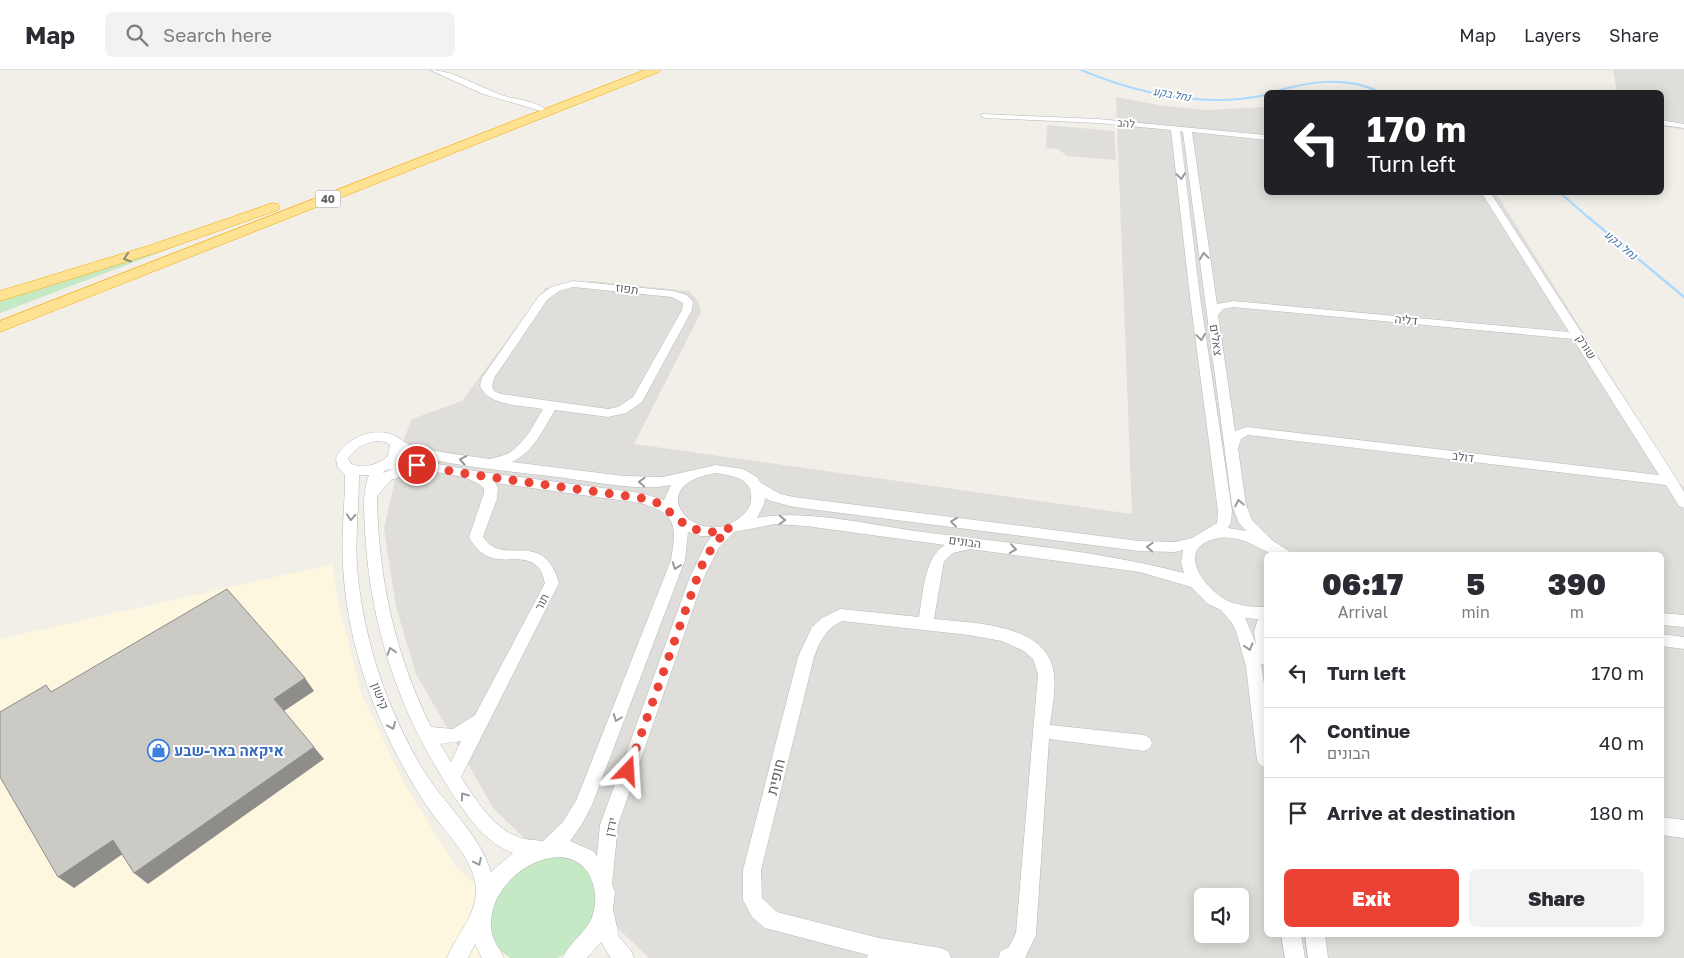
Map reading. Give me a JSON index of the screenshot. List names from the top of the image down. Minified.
{"streets":{"highway":["40"],"street":["להב","תפוז","דליה","צאלים","שורק","דולב","הבונים","תור","קישון","חופית","ירדן"]},"crossings":[["להב","צאלים"],["דליה","צאלים"],["דליה","שורק"],["צאלים","דולב"],["צאלים","הבונים"],["שורק","דולב"],["הבונים","ירדן"],["תור","קישון"],["קישון","ירדן"]],"water":["נחל בקע"],"places":{"shop":["איקאה באר-שבע"]},"page":{"header":"Map","search":"Search here","nav":["Map","Layers","Share"],"turn":["170 m","Turn left"],"eta":["06:17","Arrival","5","min","390","m"],"list":[{"name":"Turn left","value":"170 m"},{"name":"Continue","note":"הבונים","value":"40 m"},{"name":"Arrive at destination","value":"180 m"}],"buttons":["Exit","Share"]}}
